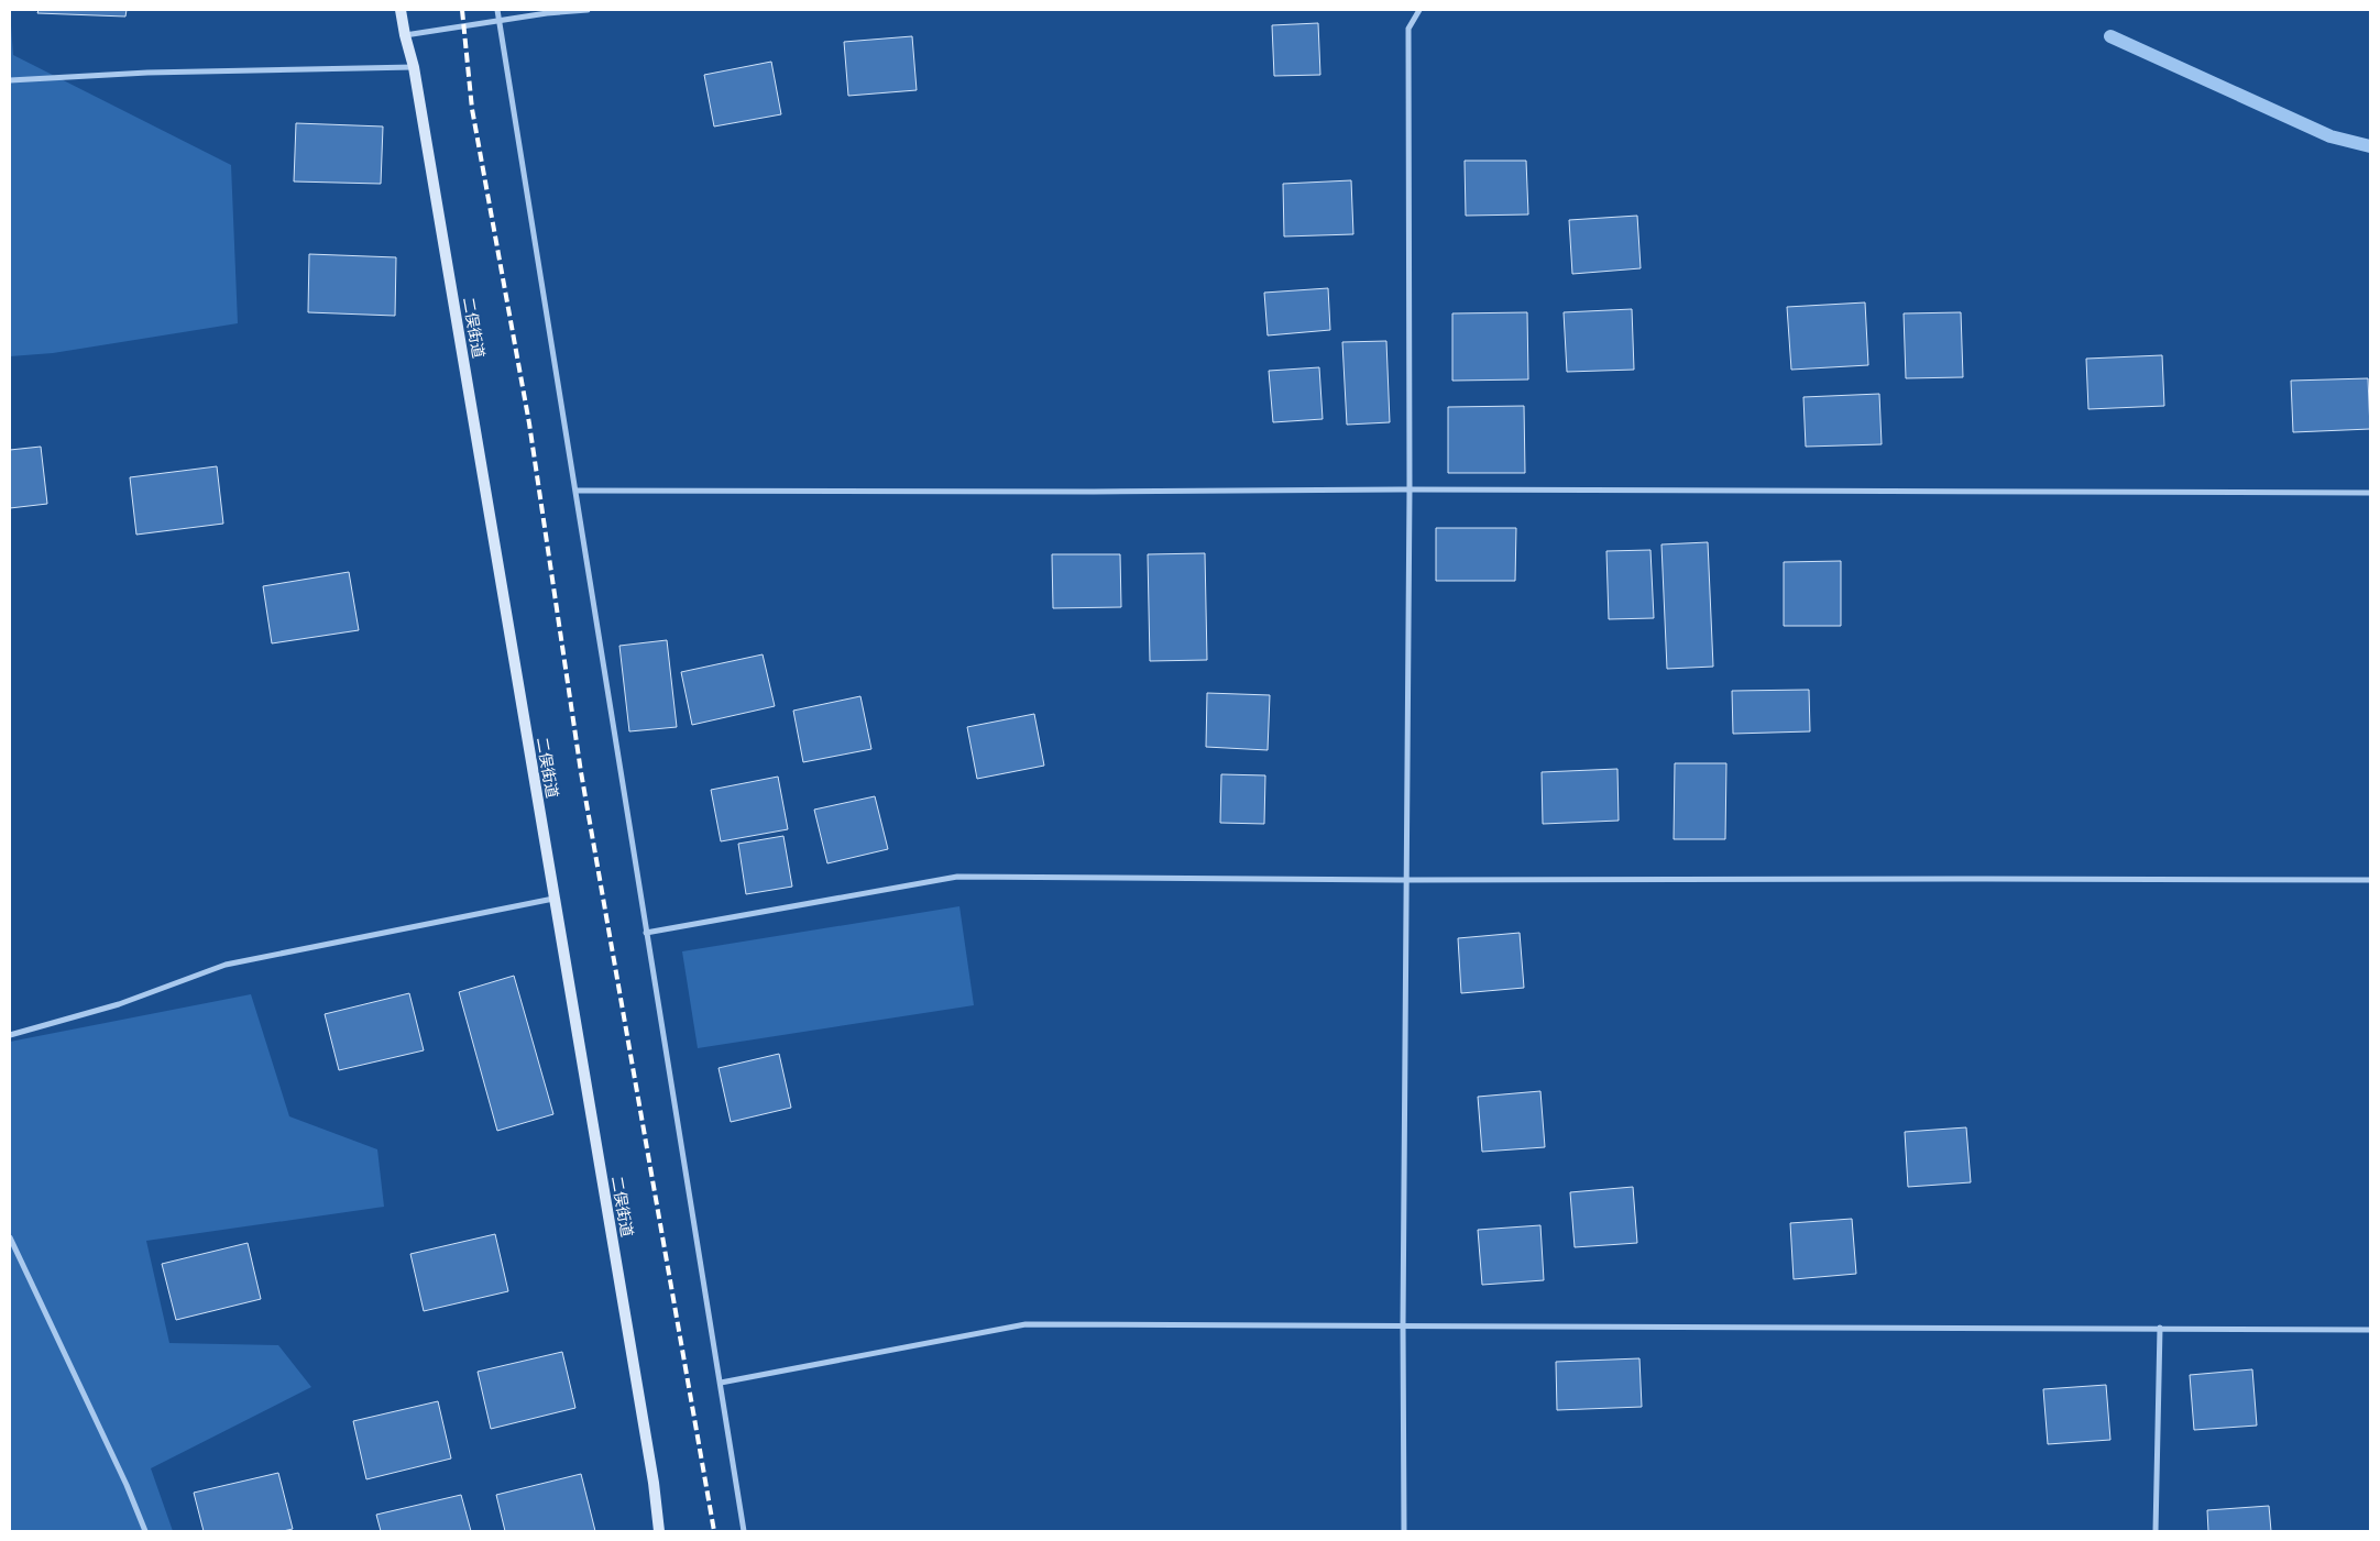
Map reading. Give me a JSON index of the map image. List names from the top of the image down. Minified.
{"streets":{"street":["二俣街道"]}}
